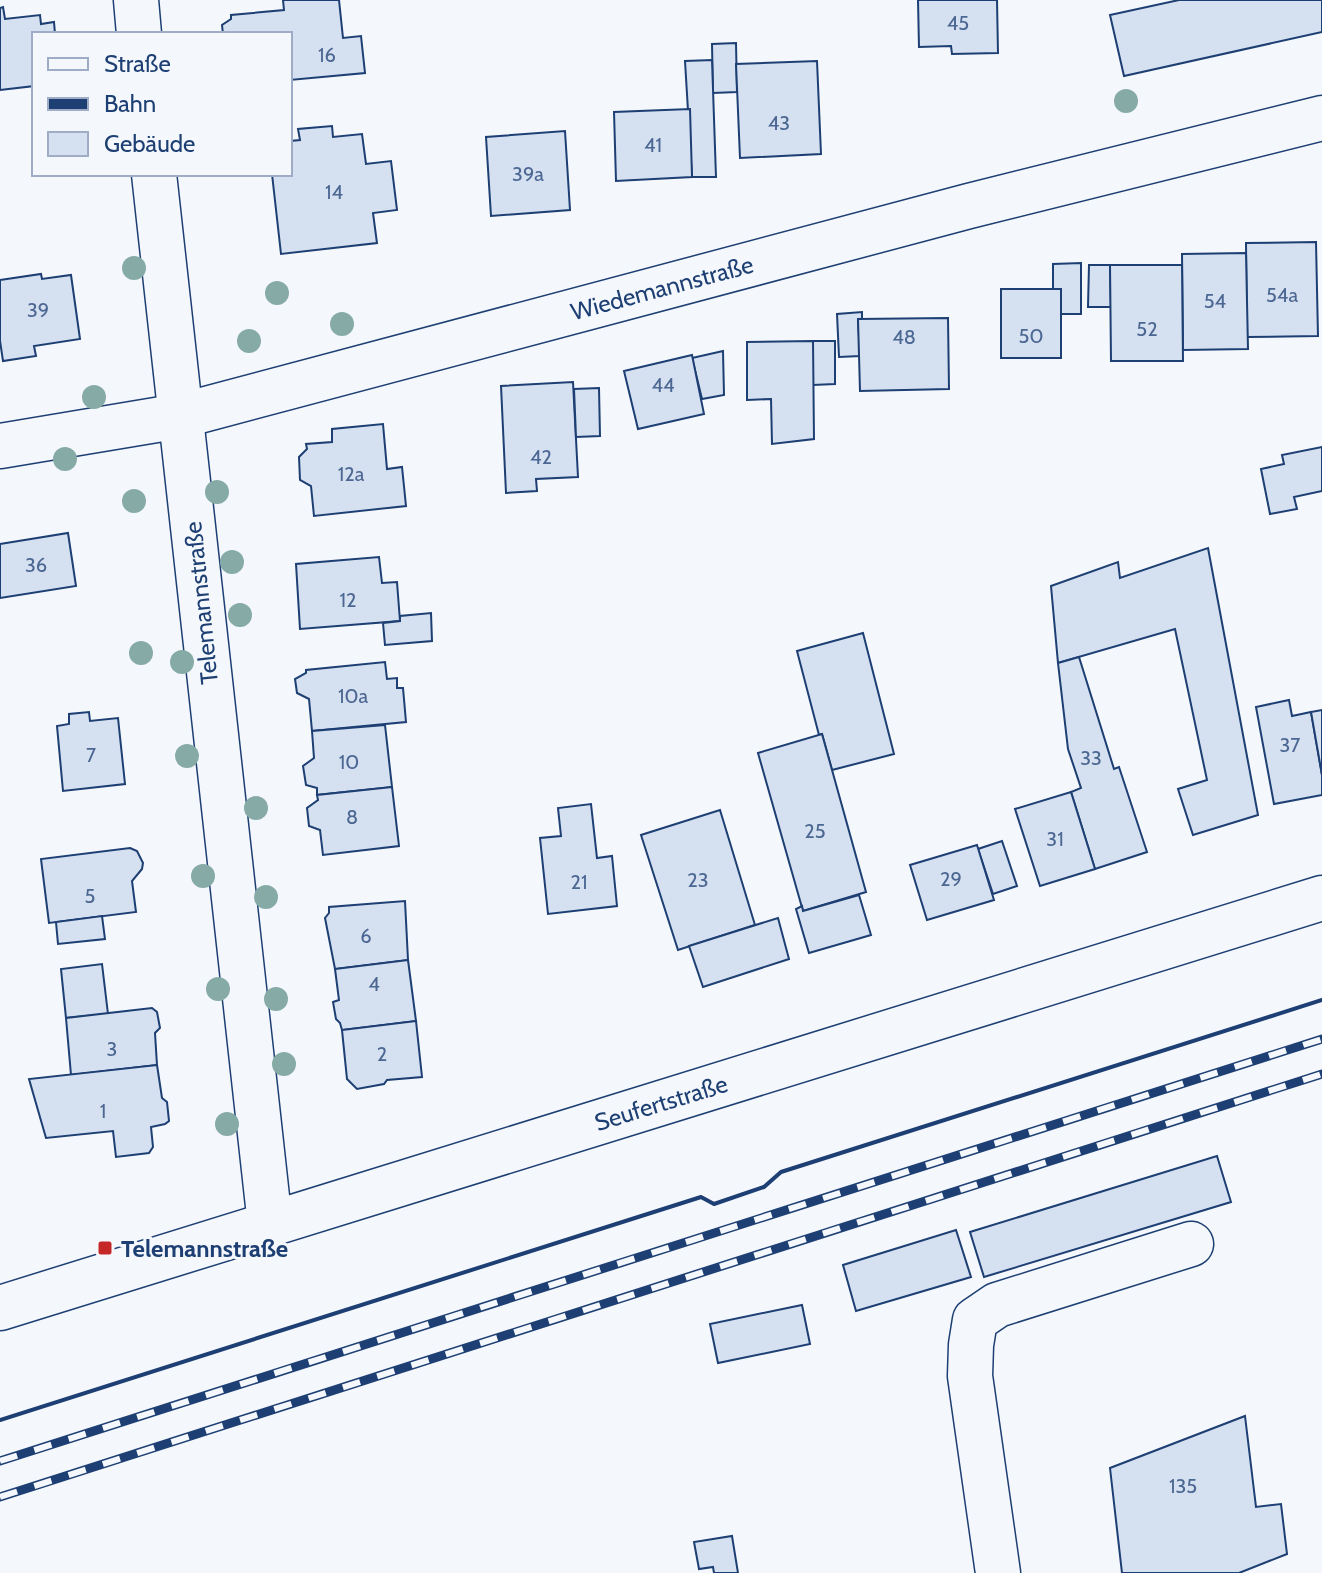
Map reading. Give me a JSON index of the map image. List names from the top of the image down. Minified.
{"streets":{"street":["Wiedemannstraße","Telemannstraße","Seufertstraße"]},"crossings":[["Wiedemannstraße","Telemannstraße"],["Telemannstraße","Seufertstraße"]],"places":{"transit":["Telemannstraße"]},"house_numbers":["45","16","43","41","39a","14","54a","54","39","52","50","48","44","42","12a","36","12","10a","37","7","33","10","8","25","31","29","23","21","5","6","4","3","2","1","135"],"legend":["Straße","Bahn","Gebäude"]}
